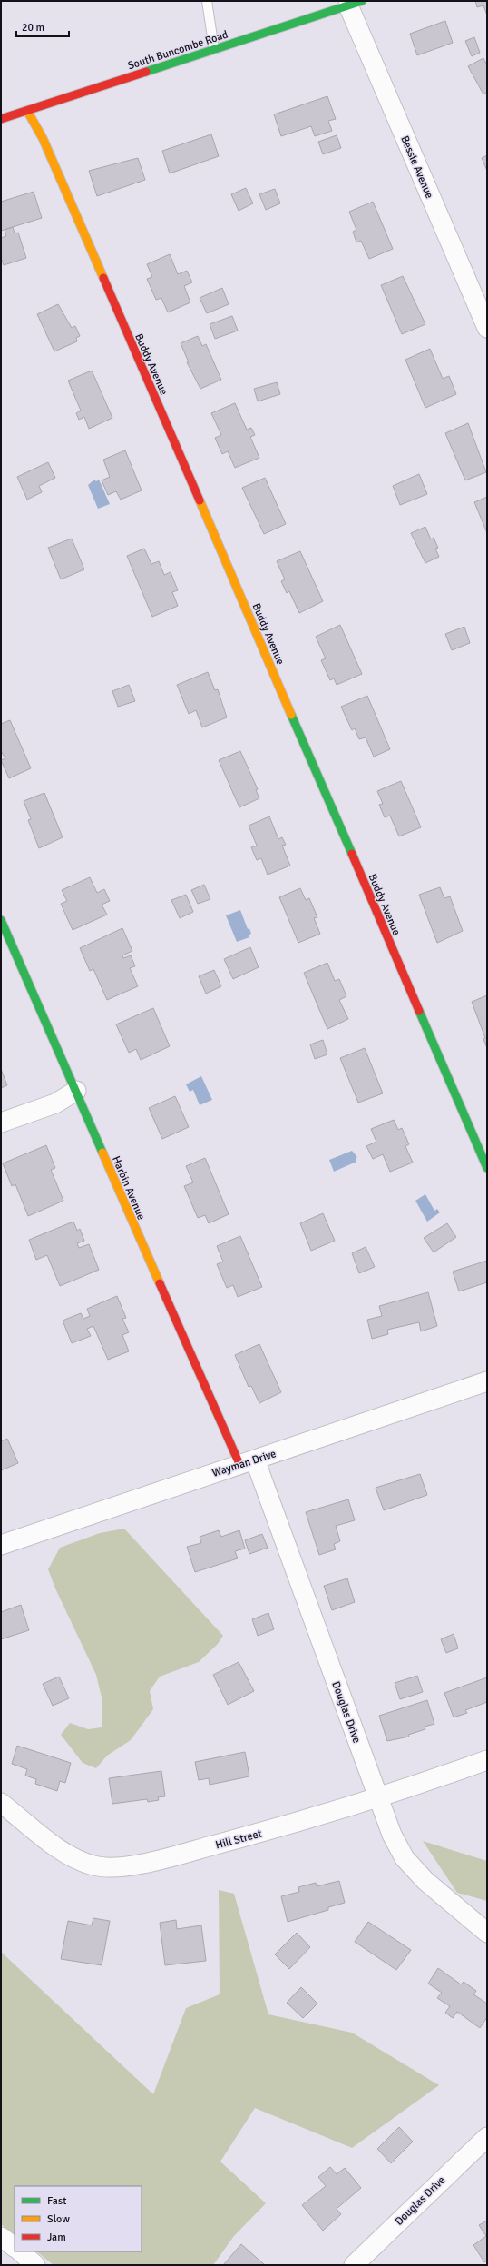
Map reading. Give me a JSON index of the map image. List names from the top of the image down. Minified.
{"streets":{"street":["South Buncombe Road","Bessie Avenue","Buddy Avenue","Harbin Avenue","Wayman Drive","Douglas Drive","Hill Street"]},"crossings":[["South Buncombe Road","Bessie Avenue"],["South Buncombe Road","Buddy Avenue"],["Harbin Avenue","Wayman Drive"],["Harbin Avenue","Douglas Drive"],["Wayman Drive","Douglas Drive"],["Douglas Drive","Hill Street"]],"legend":["Fast","Slow","Jam"],"scale_bar":"20 m"}
